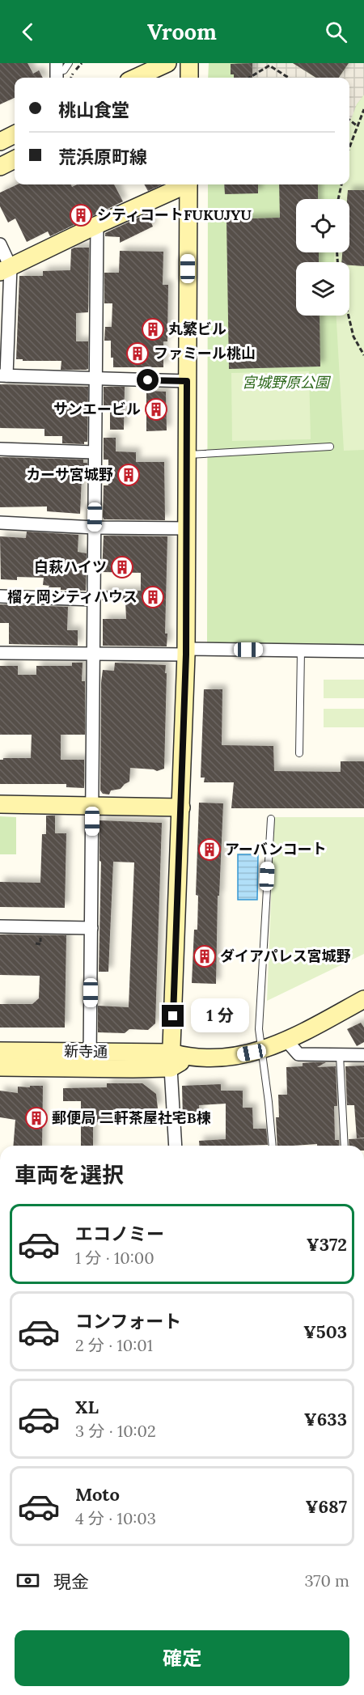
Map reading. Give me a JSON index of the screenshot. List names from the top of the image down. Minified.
{"streets":{"main road":["新寺通"]},"parks":["宮城野原公園"],"places":{"building":["シティコートFUKUJYU","丸繁ビル","ファミール桃山","サンエービル","カーサ宮城野","白萩ハイツ","榴ヶ岡シティハウス","アーバンコート","ダイアパレス宮城野","郵便局 二軒茶屋社宅B棟"]},"page":{"header":"Vroom","banner":["桃山食堂","荒浜原町線"],"bubble":"1 分","heading":"車両を選択","list":[{"name":"エコノミー","note":"1 分 · 10:00","value":"¥372"},{"name":"コンフォート","note":"2 分 · 10:01","value":"¥503"},{"name":"XL","note":"3 分 · 10:02","value":"¥633"},{"name":"Moto","note":"4 分 · 10:03","value":"¥687"}],"pay":["現金","370 m"],"buttons":"確定"}}
